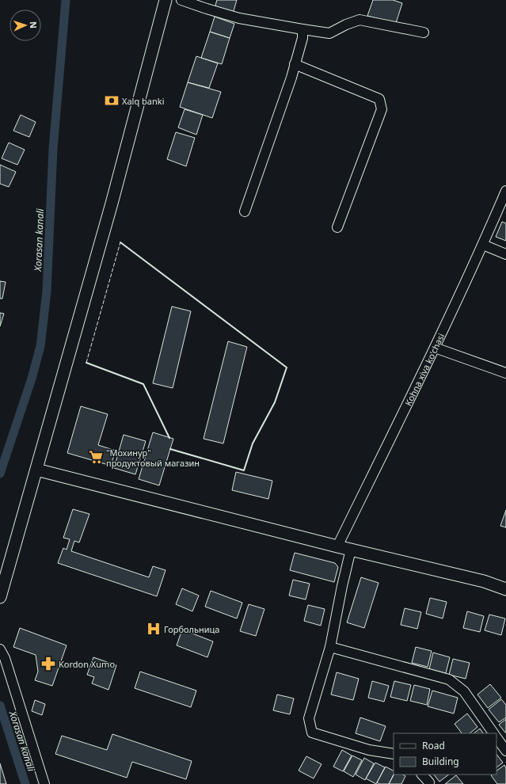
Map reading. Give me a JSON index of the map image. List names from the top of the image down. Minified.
{"streets":{"street":["Kohna xiva ko'chasi"]},"water":["Xorasan kanali"],"places":{"bank":["Xalq banki"],"supermarket":["\"Мохинур\" продуктовый магазин"],"hospital":["Горбольница"],"pharmacy":["Kordon Xumo"]},"legend":["Road","Building"],"north":"right"}
